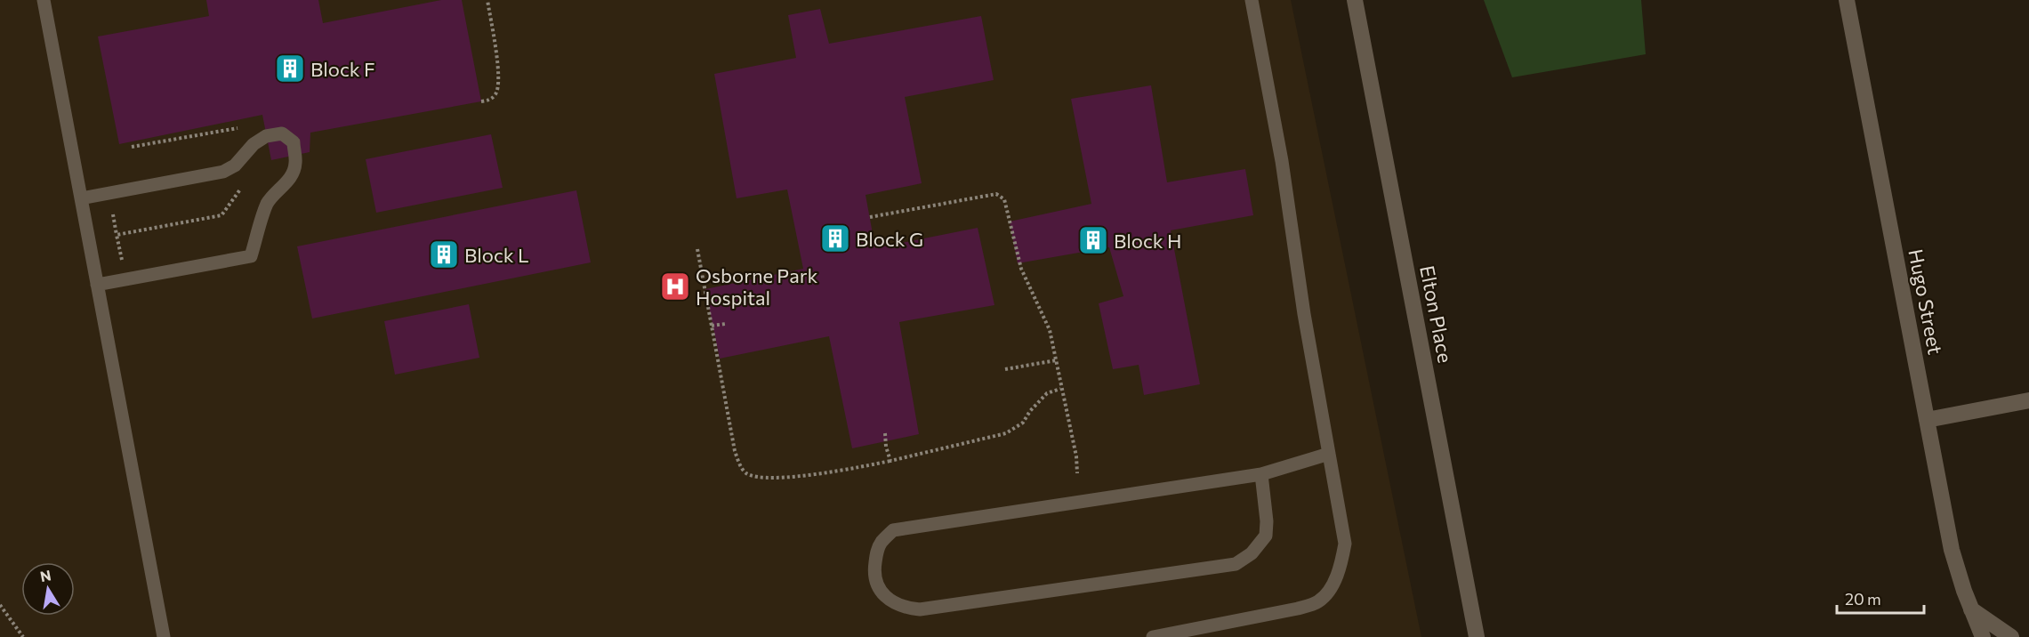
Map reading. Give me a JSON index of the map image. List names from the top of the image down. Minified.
{"streets":{"street":["Hugo Street","Elton Place"]},"places":{"building":["Block F","Block G","Block H","Block L"],"hospital":["Osborne Park Hospital"]},"scale_bar":"20 m","north":"top"}
